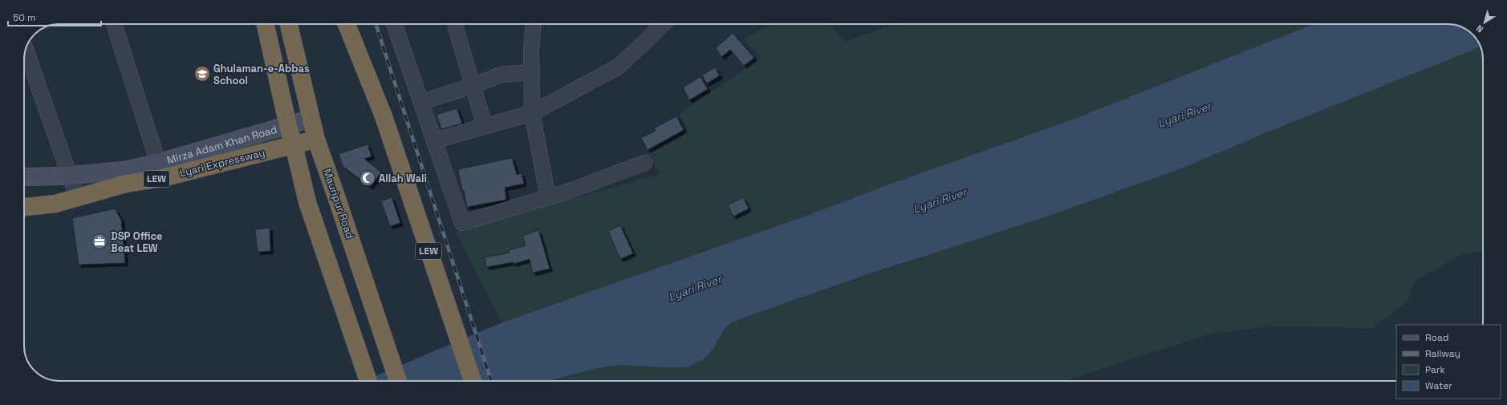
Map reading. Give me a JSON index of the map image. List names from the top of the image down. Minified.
{"streets":{"highway":["Lyari Expressway","LEW","Mauripur Road"],"main road":["Mirza Adam Khan Road"]},"crossings":[["Mirza Adam Khan Road","Mauripur Road"],["Lyari Expressway","Mauripur Road"]],"water":["Lyari River"],"places":{"school or university":["Ghulaman-e-Abbas School"],"mosque":["Allah Wali"],"office":["DSP Office Beat LEW"]},"legend":["Road","Railway","Park","Water"],"scale_bar":"50 m","north":"bottom left"}
